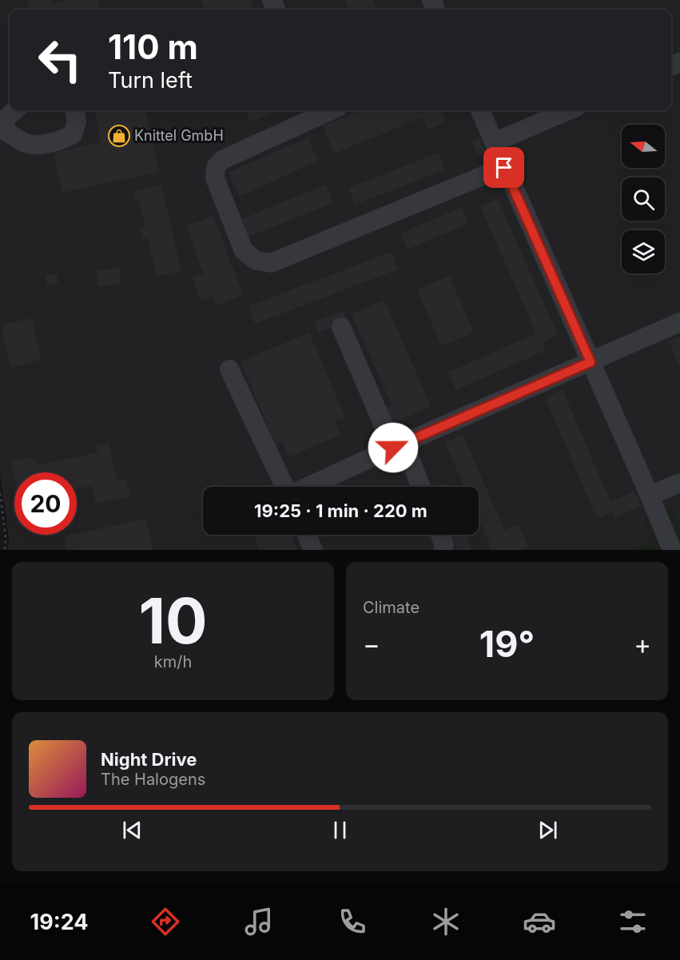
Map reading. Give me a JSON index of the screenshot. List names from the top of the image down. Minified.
{"places":{"shop":["Knittel GmbH"]},"north":"left","page":{"turn":["110 m","Turn left"],"limit":"20","trip":"19:25 · 1 min · 220 m","tile":[["10","km/h"],"Climate"],"heat":["−","19°","+"],"song":["Night Drive","The Halogens"],"tabs":"19:24"}}
